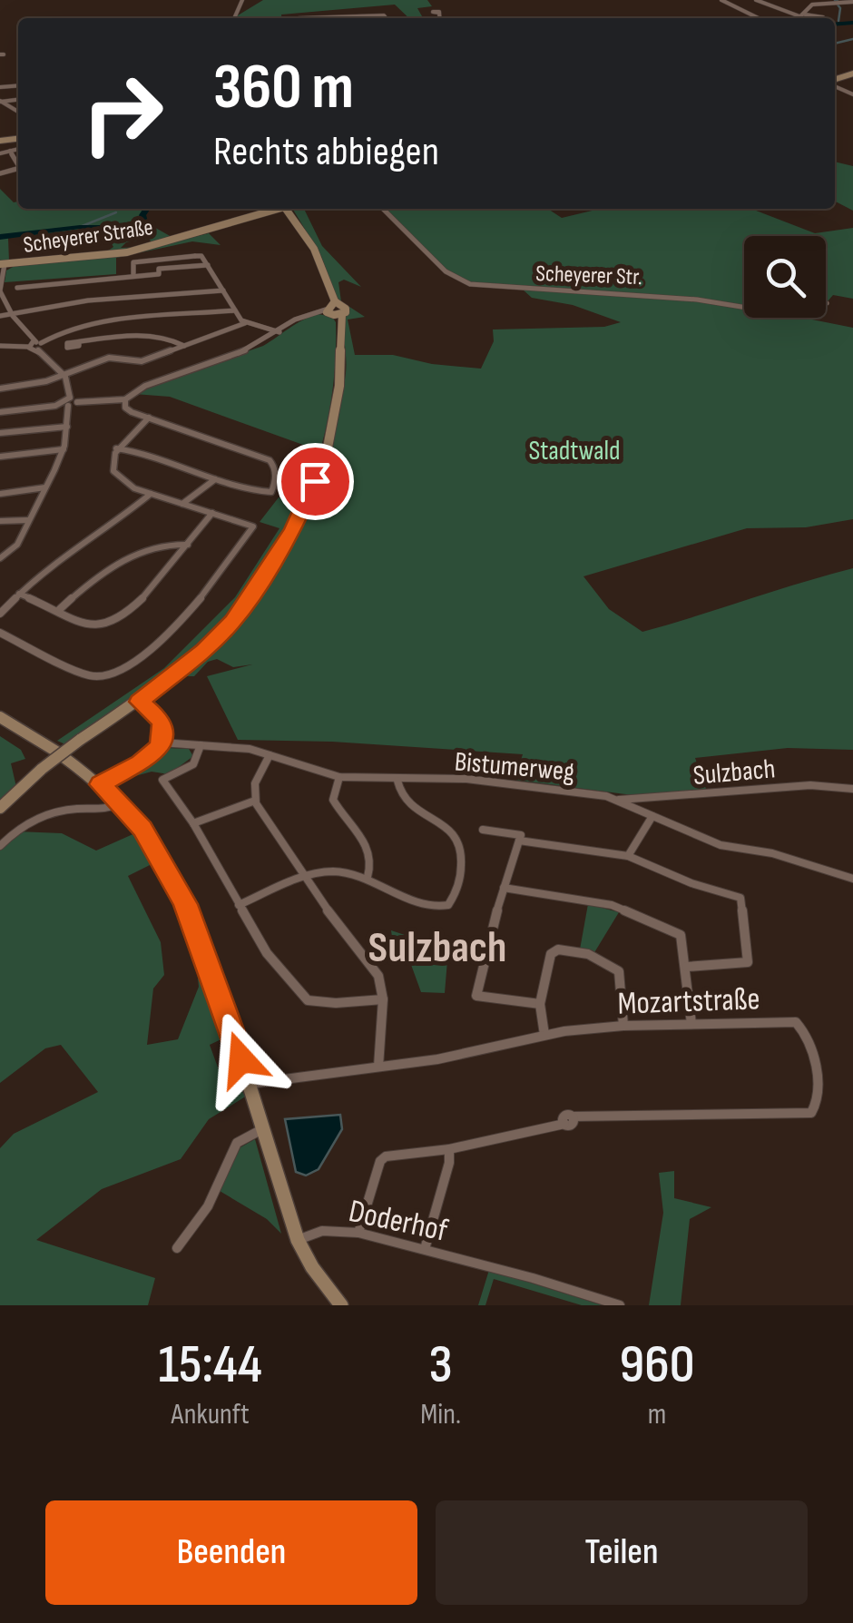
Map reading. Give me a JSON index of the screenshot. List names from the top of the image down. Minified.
{"streets":{"main road":["Scheyerer Straße"],"street":["Scheyerer Str.","Bistumerweg","Sulzbach","Mozartstraße","Doderhof"]},"crossings":[["Bistumerweg","Sulzbach"],["Mozartstraße","Doderhof"]],"districts":["Sulzbach"],"parks":["Stadtwald"],"page":{"turn":["360 m","Rechts abbiegen"],"eta":["15:44","Ankunft","3","Min.","960","m"],"buttons":["Beenden","Teilen"]}}
